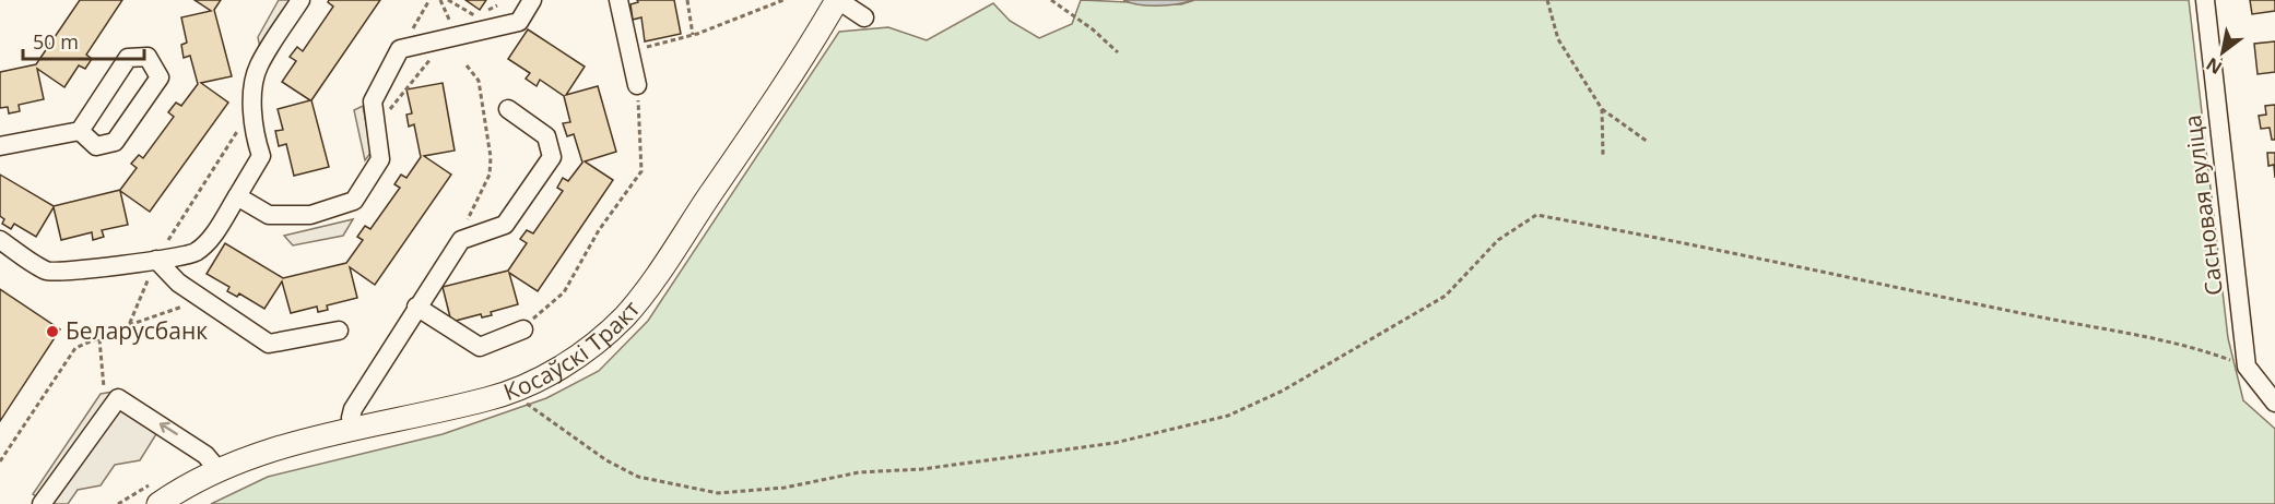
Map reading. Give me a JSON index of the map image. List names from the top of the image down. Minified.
{"streets":{"main road":["Косаўскі Тракт"],"street":["Сасновая вуліца"]},"places":["Беларусбанк"],"scale_bar":"50 m","north":"bottom left"}
